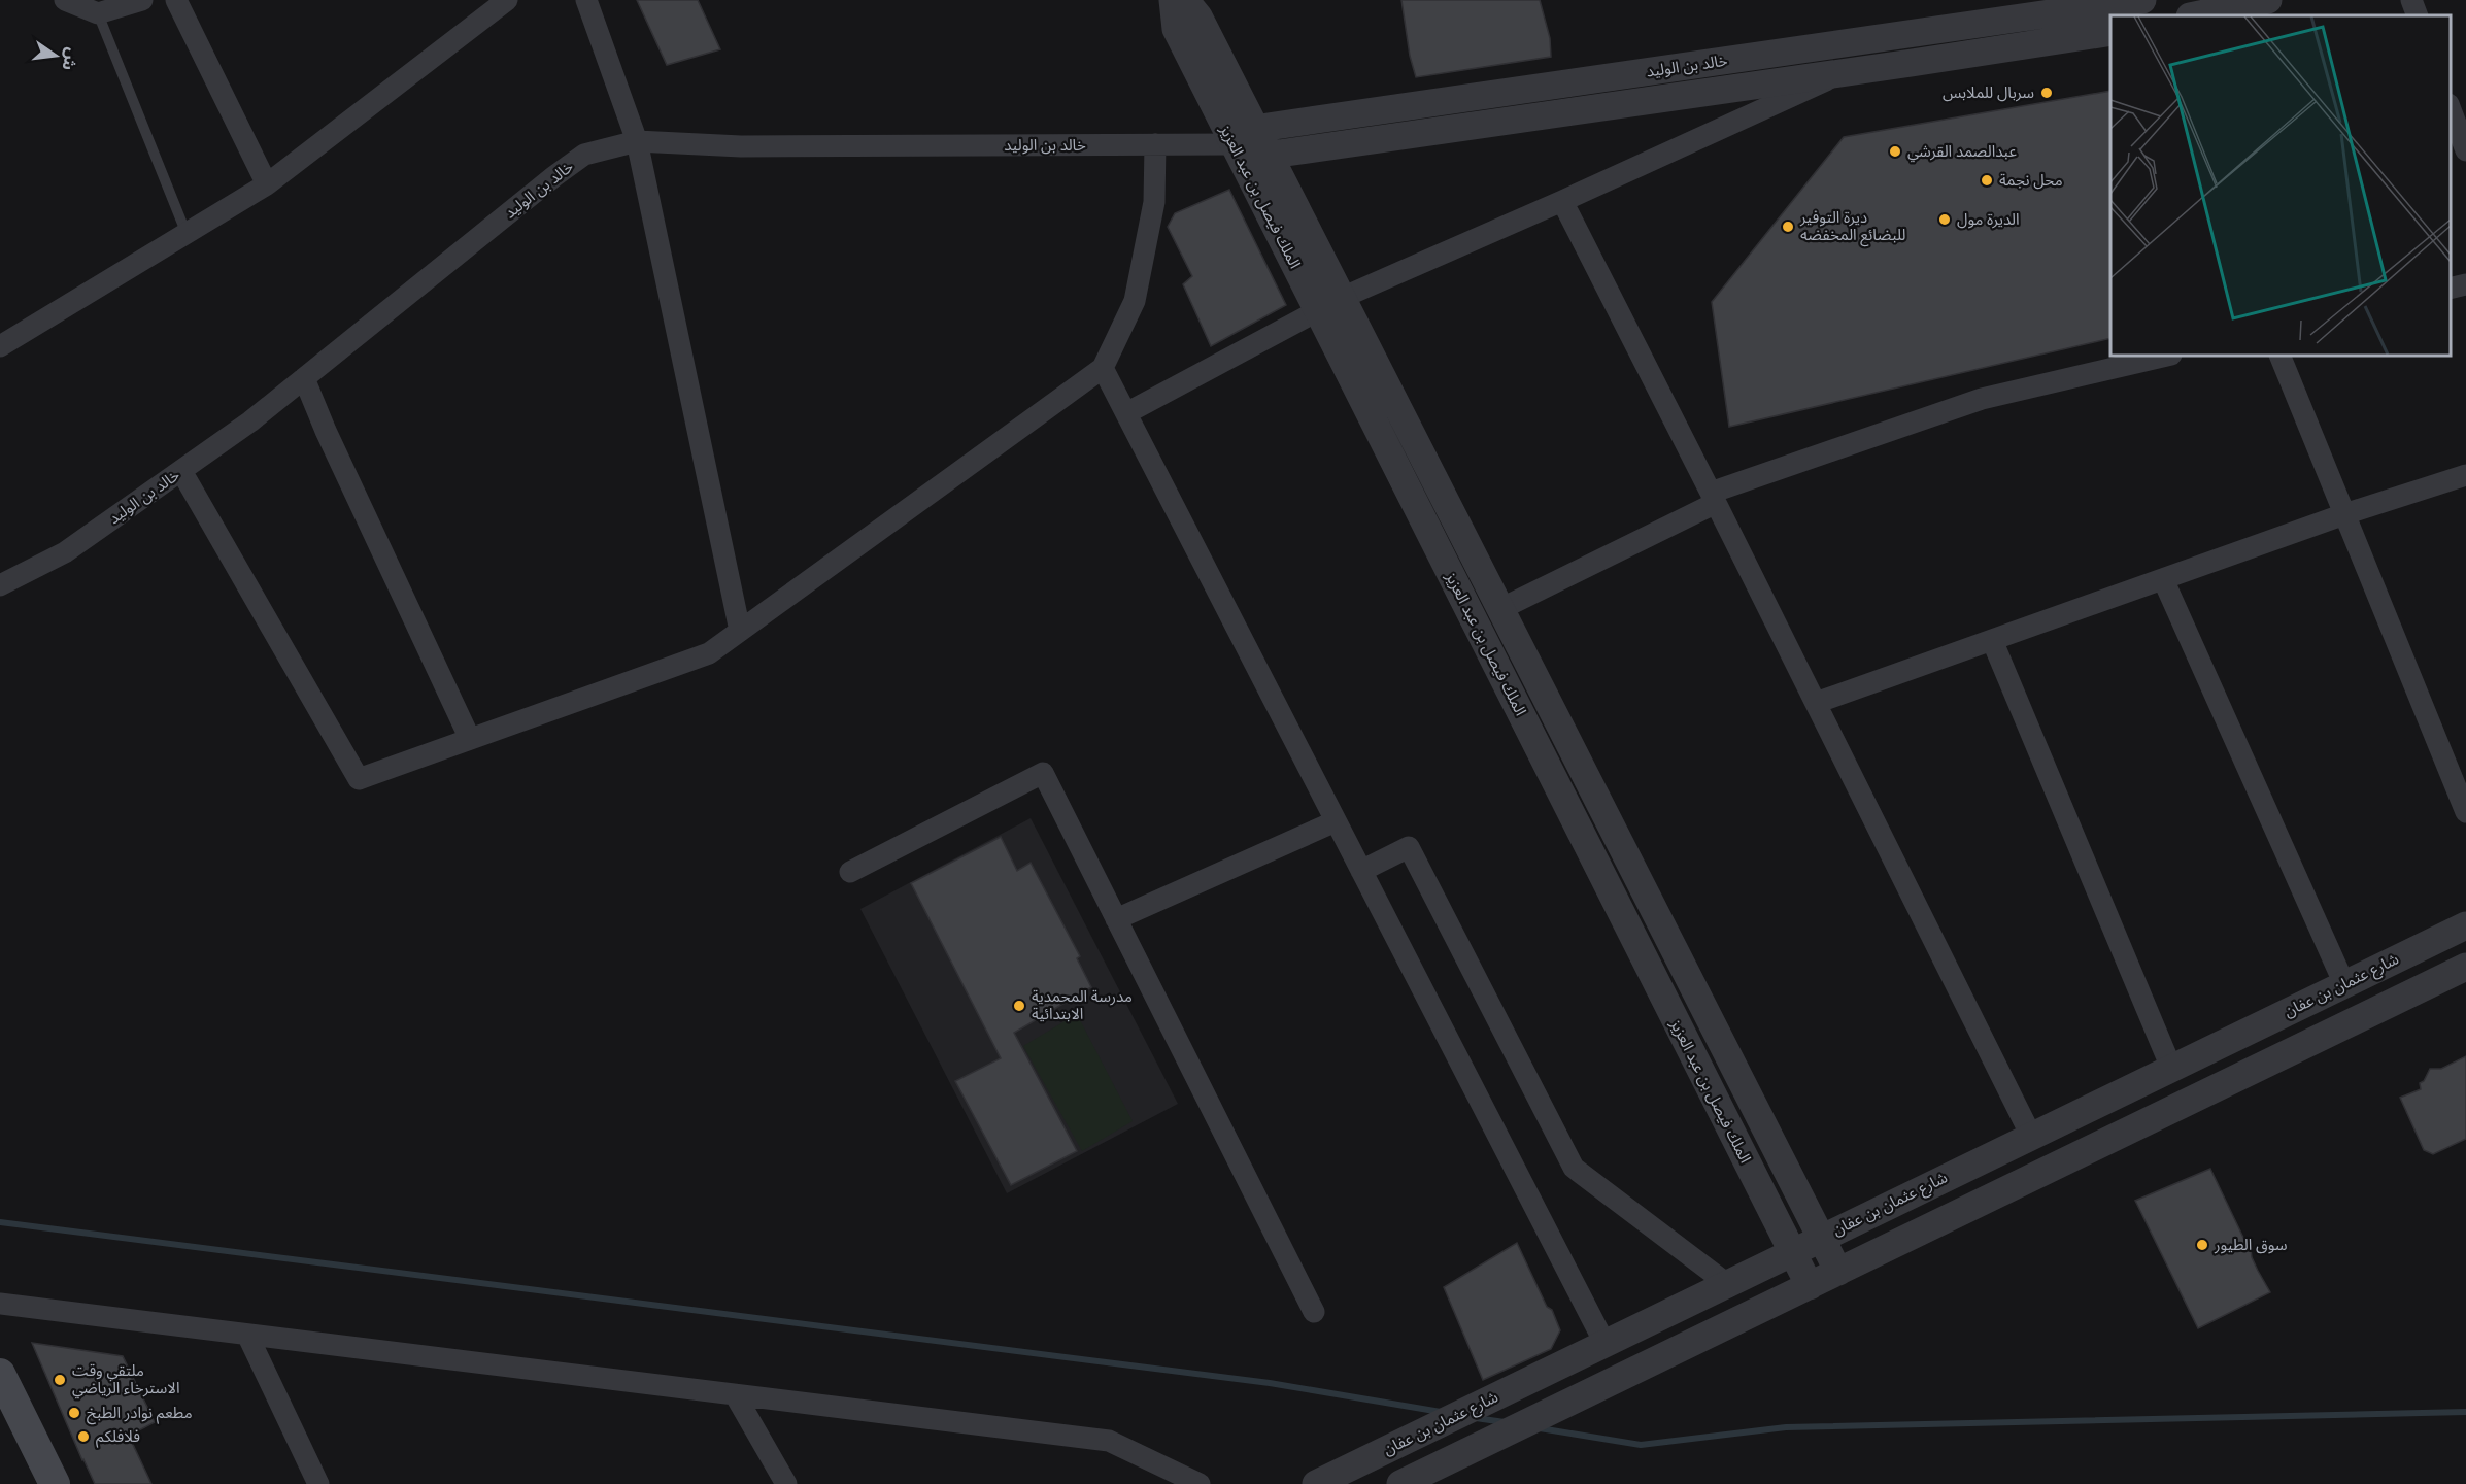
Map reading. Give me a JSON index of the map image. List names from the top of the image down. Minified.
{"streets":{"street":["خالد بن الوليد","الملك فيصل بن عبد العزيز","شارع عثمان بن عفان"]},"crossings":[["خالد بن الوليد","الملك فيصل بن عبد العزيز"],["الملك فيصل بن عبد العزيز","شارع عثمان بن عفان"]],"places":["سربال للملابس","عبدالصمد القرشي","محل نجمة","الديرة مول","ديرة التوفير للبضائع المخفضه","مدرسة المحمدية الابتدائية","سوق الطيور","ملتقي وقت الاسترخاء الرياضي","مطعم نوادر الطبخ","فلافلكم"],"north":"right"}
